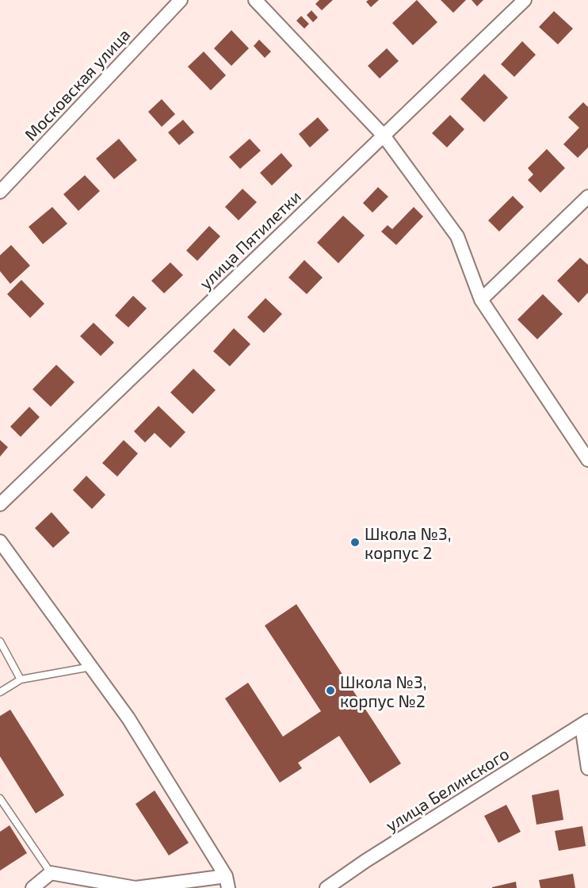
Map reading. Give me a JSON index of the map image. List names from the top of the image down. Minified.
{"streets":{"street":["Московская улица","улица Пятилетки","улица Белинского"]},"places":["Школа №3, корпус 2","Школа №3, корпус №2"]}
